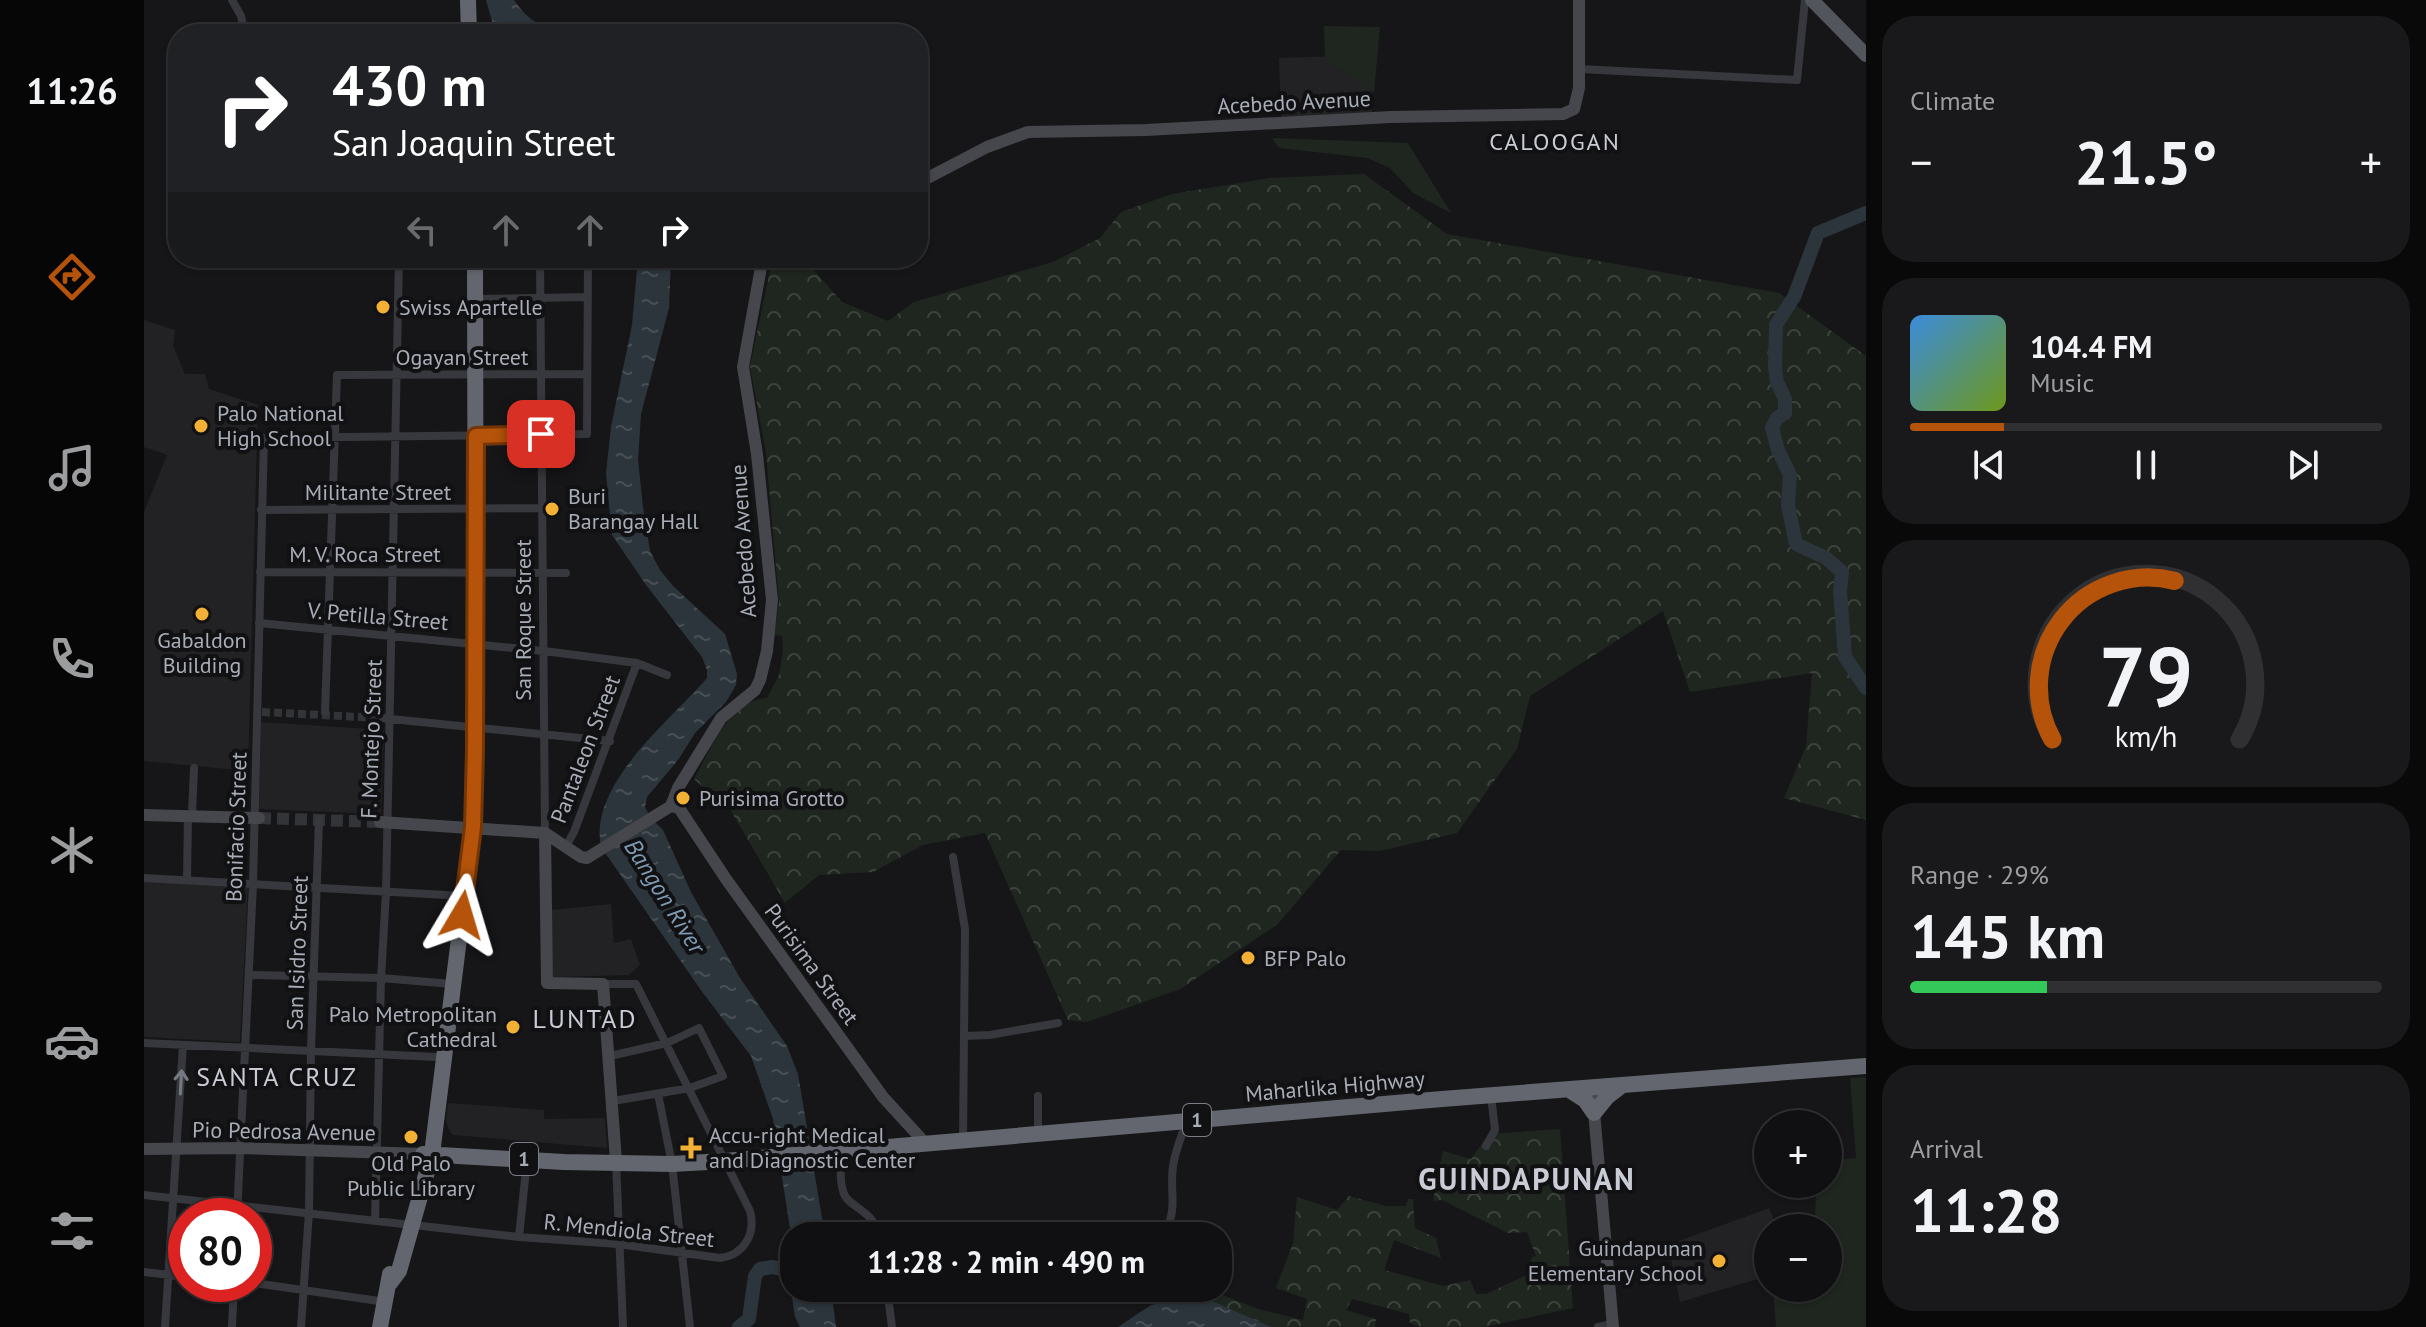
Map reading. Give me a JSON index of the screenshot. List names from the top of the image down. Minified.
{"streets":{"highway":["Maharlika Highway","1"],"street":["Acebedo Avenue","Ogayan Street","Militante Street","M. V. Roca Street","V. Petilla Street","San Roque Street","F. Montejo Street","Pantaleon Street","Bonifacio Street","San Isidro Street","Purisima Street","Pio Pedrosa Avenue","R. Mendiola Street"]},"crossings":[["Acebedo Avenue","Purisima Street"],["Ogayan Street","San Roque Street"],["Ogayan Street","F. Montejo Street"],["Ogayan Street","Bonifacio Street"],["Militante Street","San Roque Street"],["Militante Street","F. Montejo Street"],["Militante Street","Bonifacio Street"],["M. V. Roca Street","San Roque Street"],["M. V. Roca Street","F. Montejo Street"],["M. V. Roca Street","Bonifacio Street"],["V. Petilla Street","San Roque Street"],["V. Petilla Street","F. Montejo Street"],["V. Petilla Street","Pantaleon Street"],["V. Petilla Street","Bonifacio Street"],["F. Montejo Street","Pio Pedrosa Avenue"],["F. Montejo Street","R. Mendiola Street"],["Bonifacio Street","Pio Pedrosa Avenue"],["San Isidro Street","Pio Pedrosa Avenue"],["San Isidro Street","R. Mendiola Street"],["Purisima Street","Maharlika Highway"],["Maharlika Highway","1"],["Maharlika Highway","R. Mendiola Street"],["1","Pio Pedrosa Avenue"],["1","R. Mendiola Street"]],"districts":["CALOOGAN","LUNTAD","SANTA CRUZ","GUINDAPUNAN"],"water":["Bangon River"],"places":{"other":["Swiss Apartelle","Palo National High School","Buri Barangay Hall","Gabaldon Building","Purisima Grotto","BFP Palo","Palo Metropolitan Cathedral","Old Palo Public Library","Guindapunan Elementary School"],"health":["Accu-right Medical and Diagnostic Center"]},"page":{"tabs":"11:26","tile":["Climate",["Range · 29%","145 km"],["Arrival","11:28"]],"turn":["430 m","San Joaquin Street"],"heat":["−","21.5°","+"],"song":["104.4 FM","Music"],"map_buttons":["+","−"],"limit":"80","trip":"11:28 · 2 min · 490 m","gauge":["79","km/h"]}}
